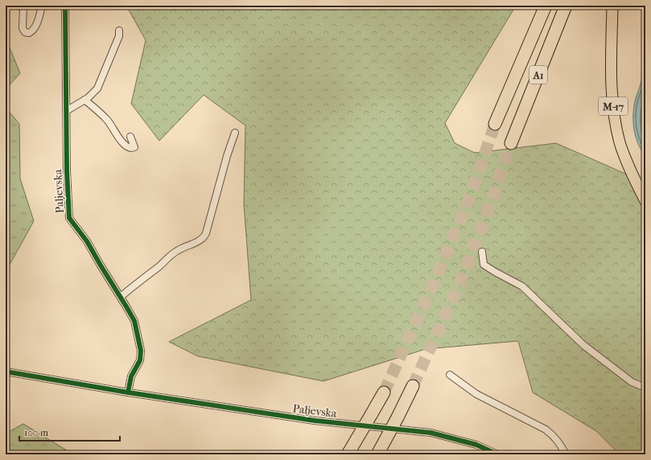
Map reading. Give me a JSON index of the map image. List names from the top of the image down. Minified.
{"streets":{"highway":["A1"],"main road":["M-17"],"street":["Paljevska"]},"scale_bar":"100 m"}
